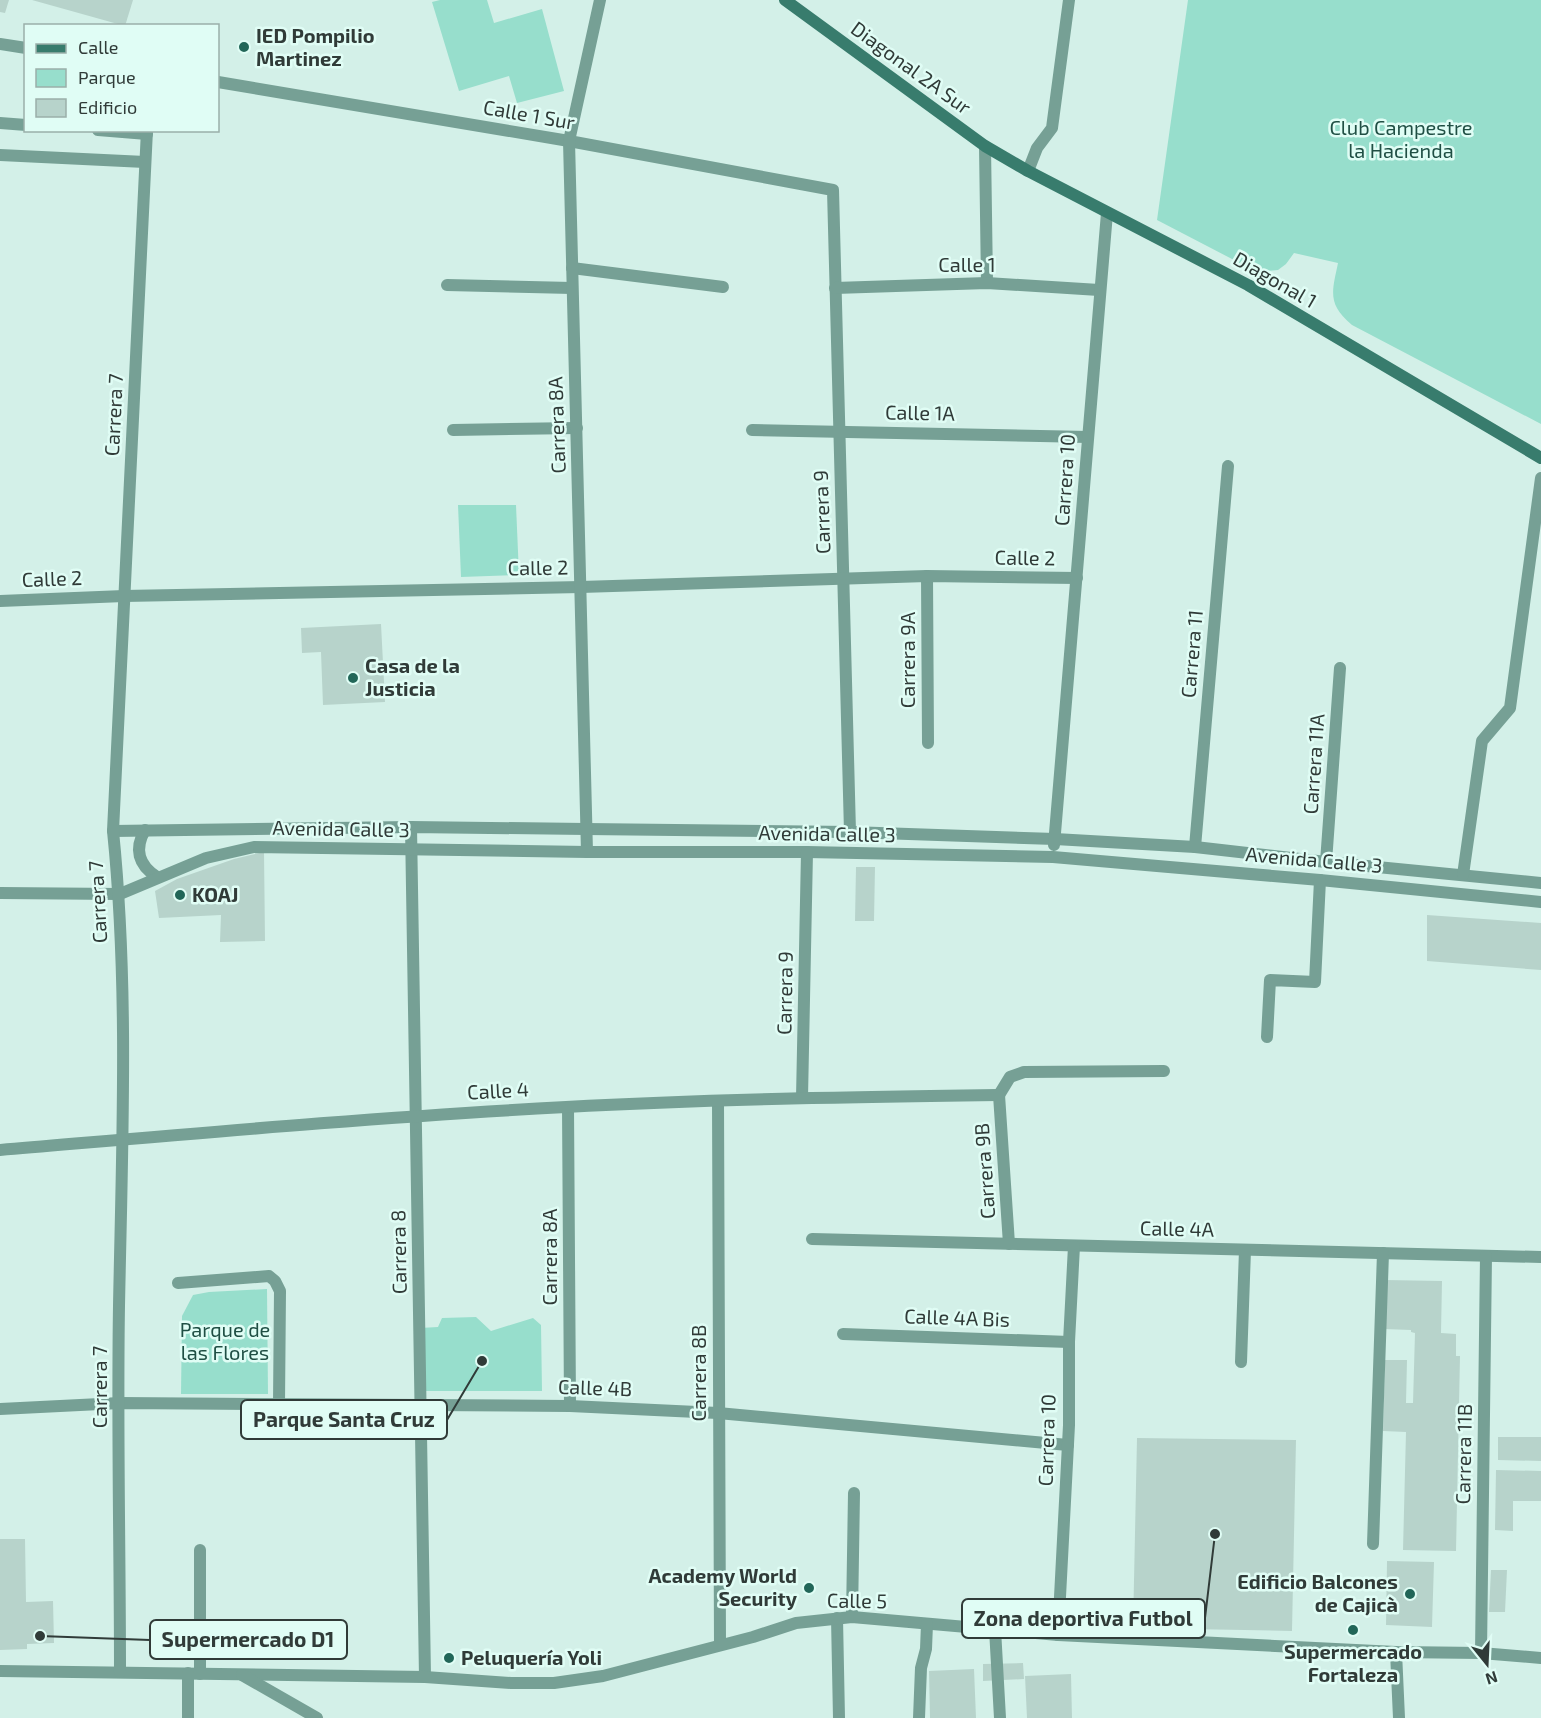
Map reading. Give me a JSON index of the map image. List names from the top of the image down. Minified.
{"streets":{"main road":["Diagonal 2A Sur","Diagonal 1"],"street":["Calle 1 Sur","Calle 1","Calle 1A","Carrera 7","Carrera 8A","Carrera 10","Carrera 9","Calle 2","Carrera 11","Carrera 9A","Carrera 11A","Avenida Calle 3","Calle 4","Carrera 9B","Calle 4A","Carrera 8","Calle 4A Bis","Carrera 8B","Calle 4B","Carrera 11B","Calle 5"]},"crossings":[["Diagonal 2A Sur","Diagonal 1"],["Calle 1 Sur","Carrera 8A"],["Calle 1 Sur","Carrera 9"],["Calle 1","Carrera 10"],["Calle 1","Carrera 9"],["Diagonal 1","Carrera 10"],["Calle 1A","Carrera 10"],["Calle 1A","Carrera 9"],["Carrera 7","Calle 2"],["Carrera 7","Avenida Calle 3"],["Carrera 7","Calle 4"],["Carrera 7","Calle 4B"],["Carrera 7","Calle 5"],["Carrera 8A","Calle 2"],["Carrera 8A","Avenida Calle 3"],["Carrera 8A","Calle 4"],["Carrera 8A","Calle 4B"],["Carrera 10","Calle 2"],["Carrera 10","Avenida Calle 3"],["Carrera 10","Calle 4A"],["Carrera 10","Calle 4A Bis"],["Carrera 10","Calle 4B"],["Carrera 10","Calle 5"],["Carrera 9","Calle 2"],["Carrera 9","Avenida Calle 3"],["Carrera 9","Calle 4"],["Calle 2","Carrera 9A"],["Carrera 11","Avenida Calle 3"],["Carrera 11A","Avenida Calle 3"],["Avenida Calle 3","Carrera 8"],["Calle 4","Carrera 9B"],["Calle 4","Carrera 8"],["Calle 4","Carrera 8B"],["Carrera 9B","Calle 4A"],["Calle 4A","Carrera 11B"],["Carrera 8","Calle 4B"],["Carrera 8","Calle 5"],["Carrera 8B","Calle 4B"],["Carrera 8B","Calle 5"],["Carrera 11B","Calle 5"]],"parks":["Club Campestre la Hacienda","Parque de las Flores"],"places":["IED Pompilio Martinez","Casa de la Justicia","KOAJ","Parque Santa Cruz","Zona deportiva Futbol","Academy World Security","Edificio Balcones de Cajicà","Supermercado Fortaleza","Supermercado D1","Peluquería Yoli"],"legend":["Calle","Parque","Edificio"],"north":"bottom"}
